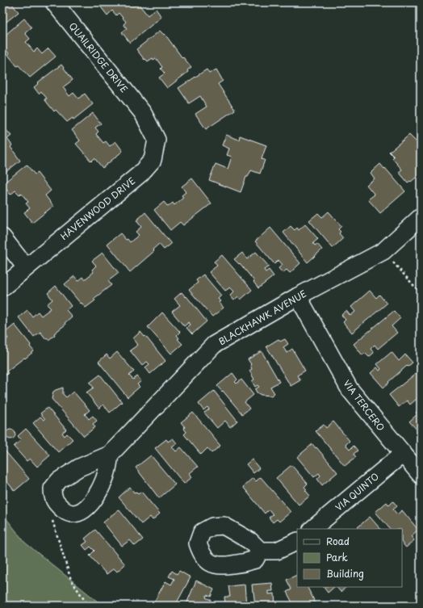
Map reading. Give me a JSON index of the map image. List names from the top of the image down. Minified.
{"streets":{"street":["QUAILRIDGE DRIVE","HAVENWOOD DRIVE","BLACKHAWK AVENUE","VIA TERCERO","VIA QUINTO"]},"crossings":[["QUAILRIDGE DRIVE","HAVENWOOD DRIVE"],["BLACKHAWK AVENUE","VIA TERCERO"],["VIA TERCERO","VIA QUINTO"]],"legend":["Road","Park","Building"]}
